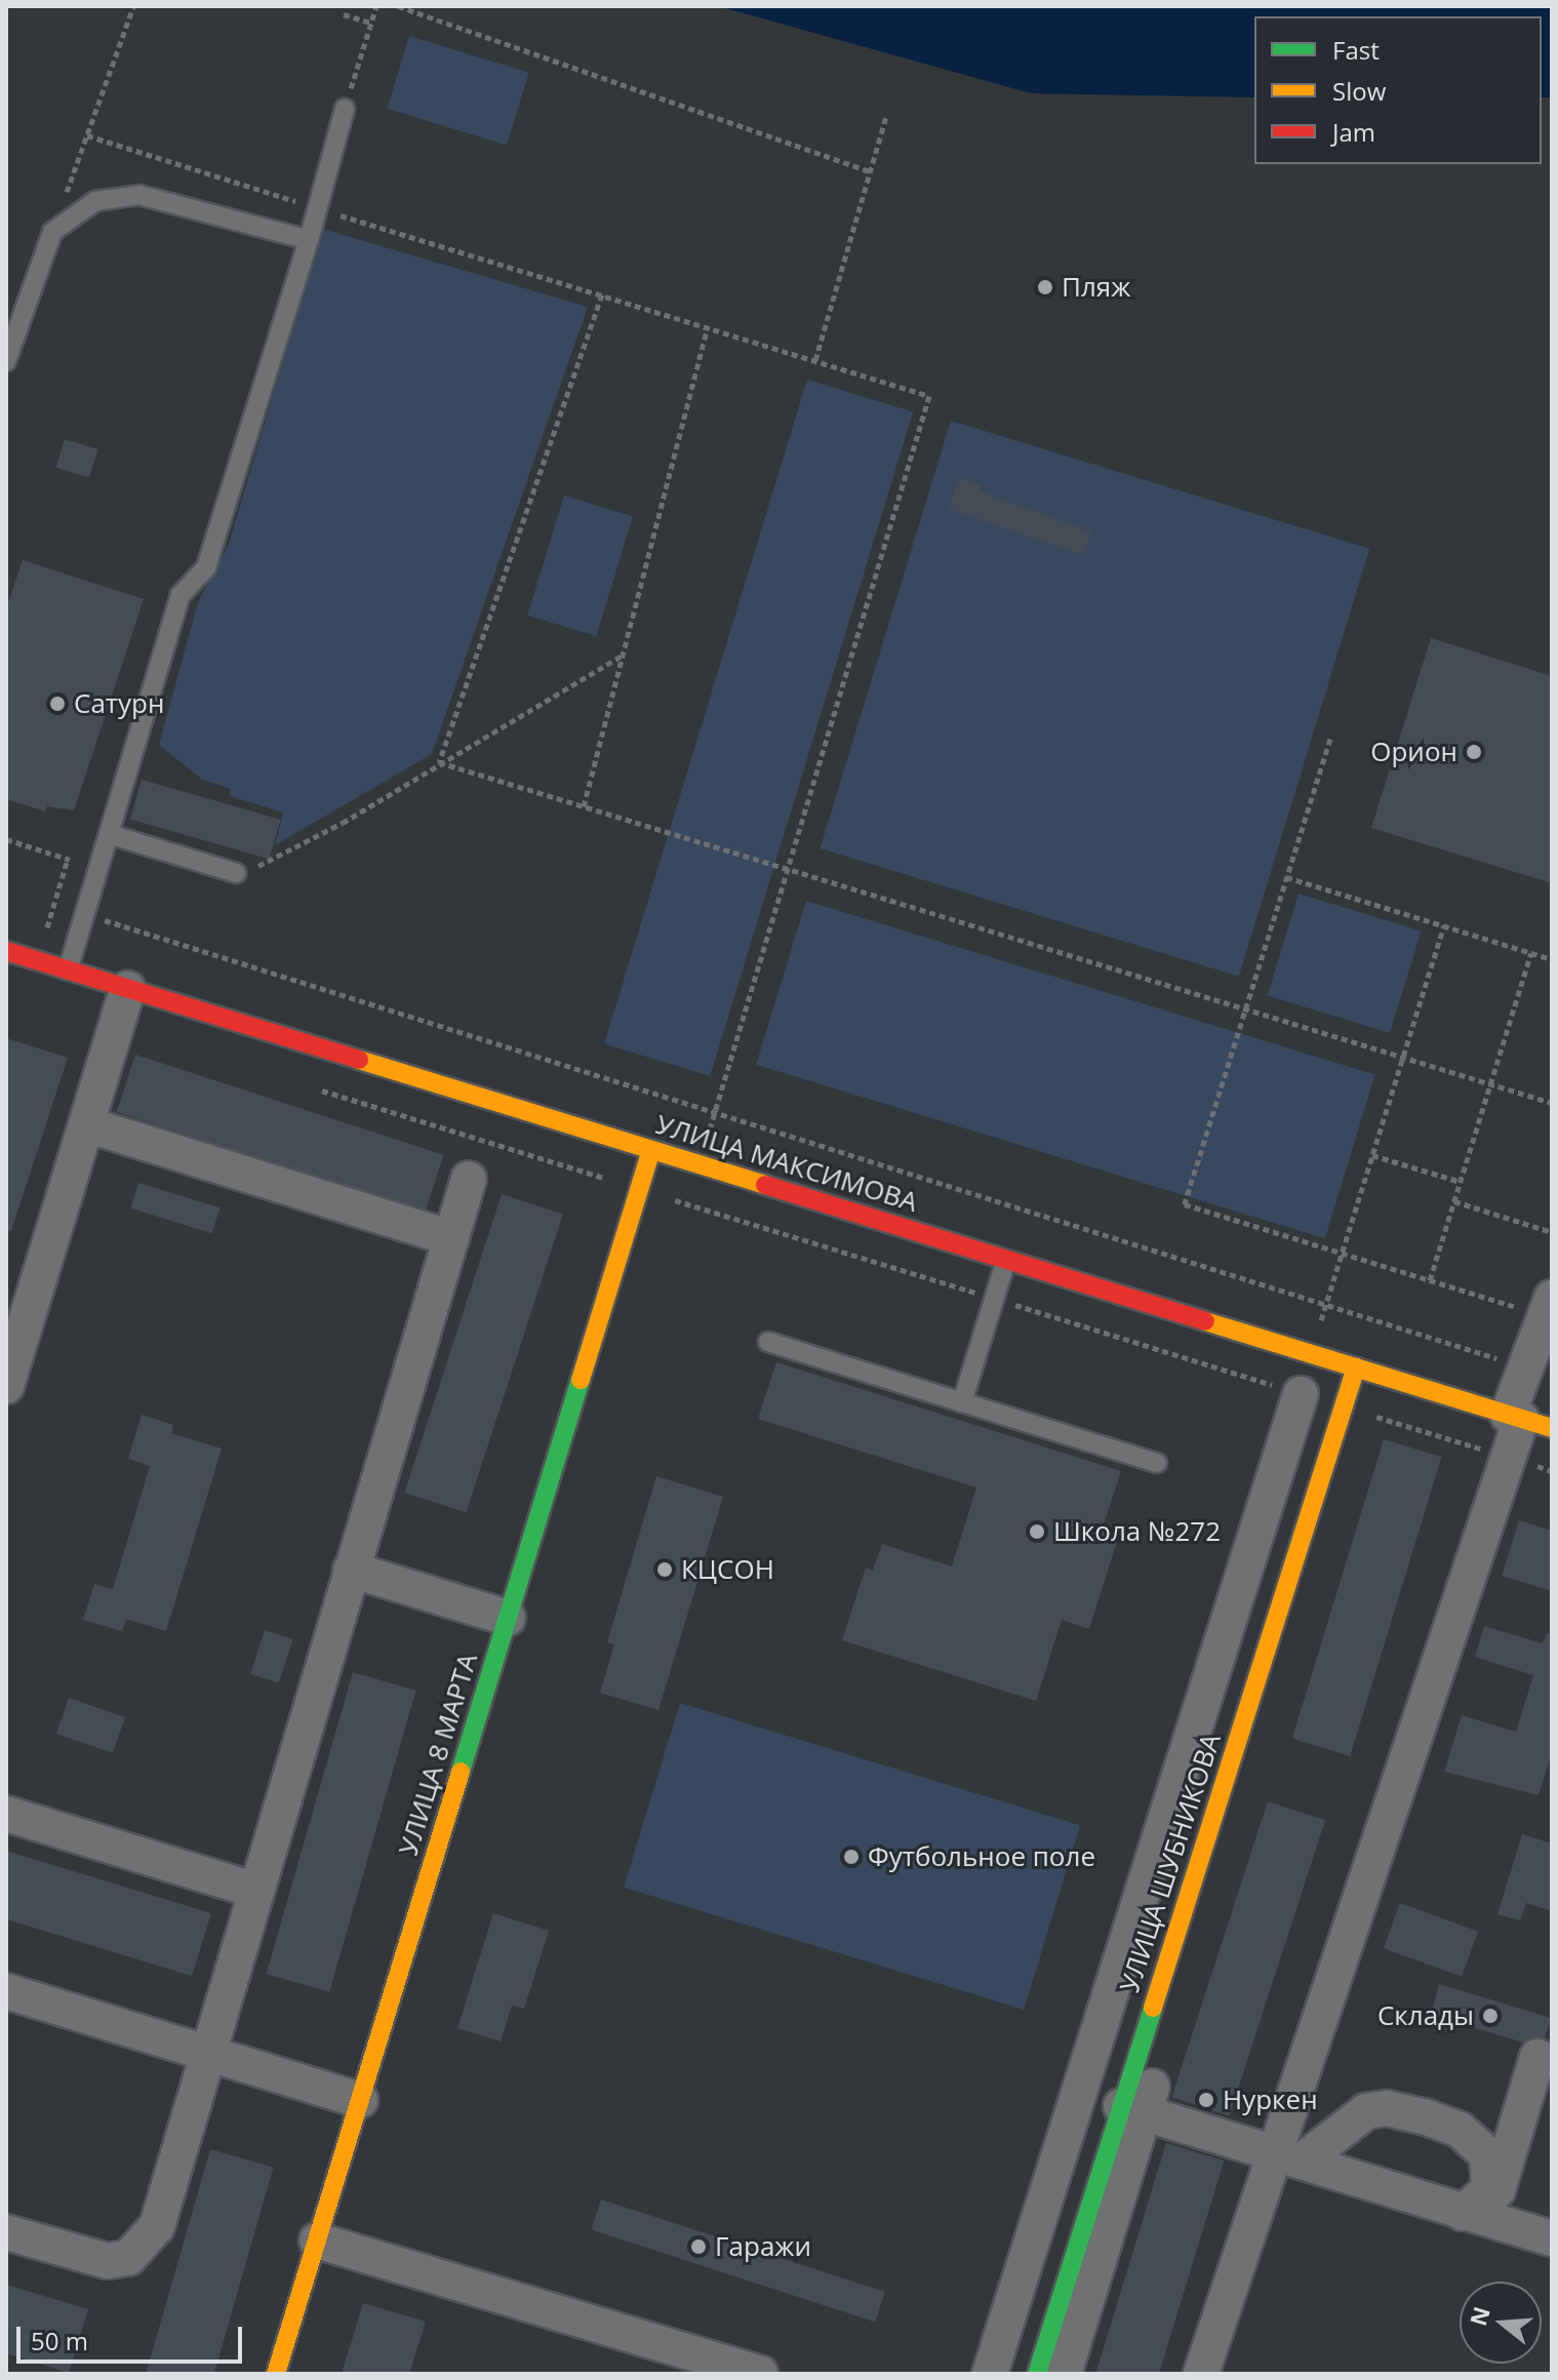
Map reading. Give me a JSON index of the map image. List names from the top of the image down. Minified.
{"streets":{"street":["УЛИЦА МАКСИМОВА","УЛИЦА 8 МАРТА","УЛИЦА ШУБНИКОВА"]},"crossings":[["УЛИЦА МАКСИМОВА","УЛИЦА 8 МАРТА"],["УЛИЦА МАКСИМОВА","УЛИЦА ШУБНИКОВА"]],"places":["Пляж","Сатурн","Орион","Школа №272","КЦСОН","Футбольное поле","Склады","Нуркен","Гаражи"],"legend":["Fast","Slow","Jam"],"scale_bar":"50 m","north":"left"}
